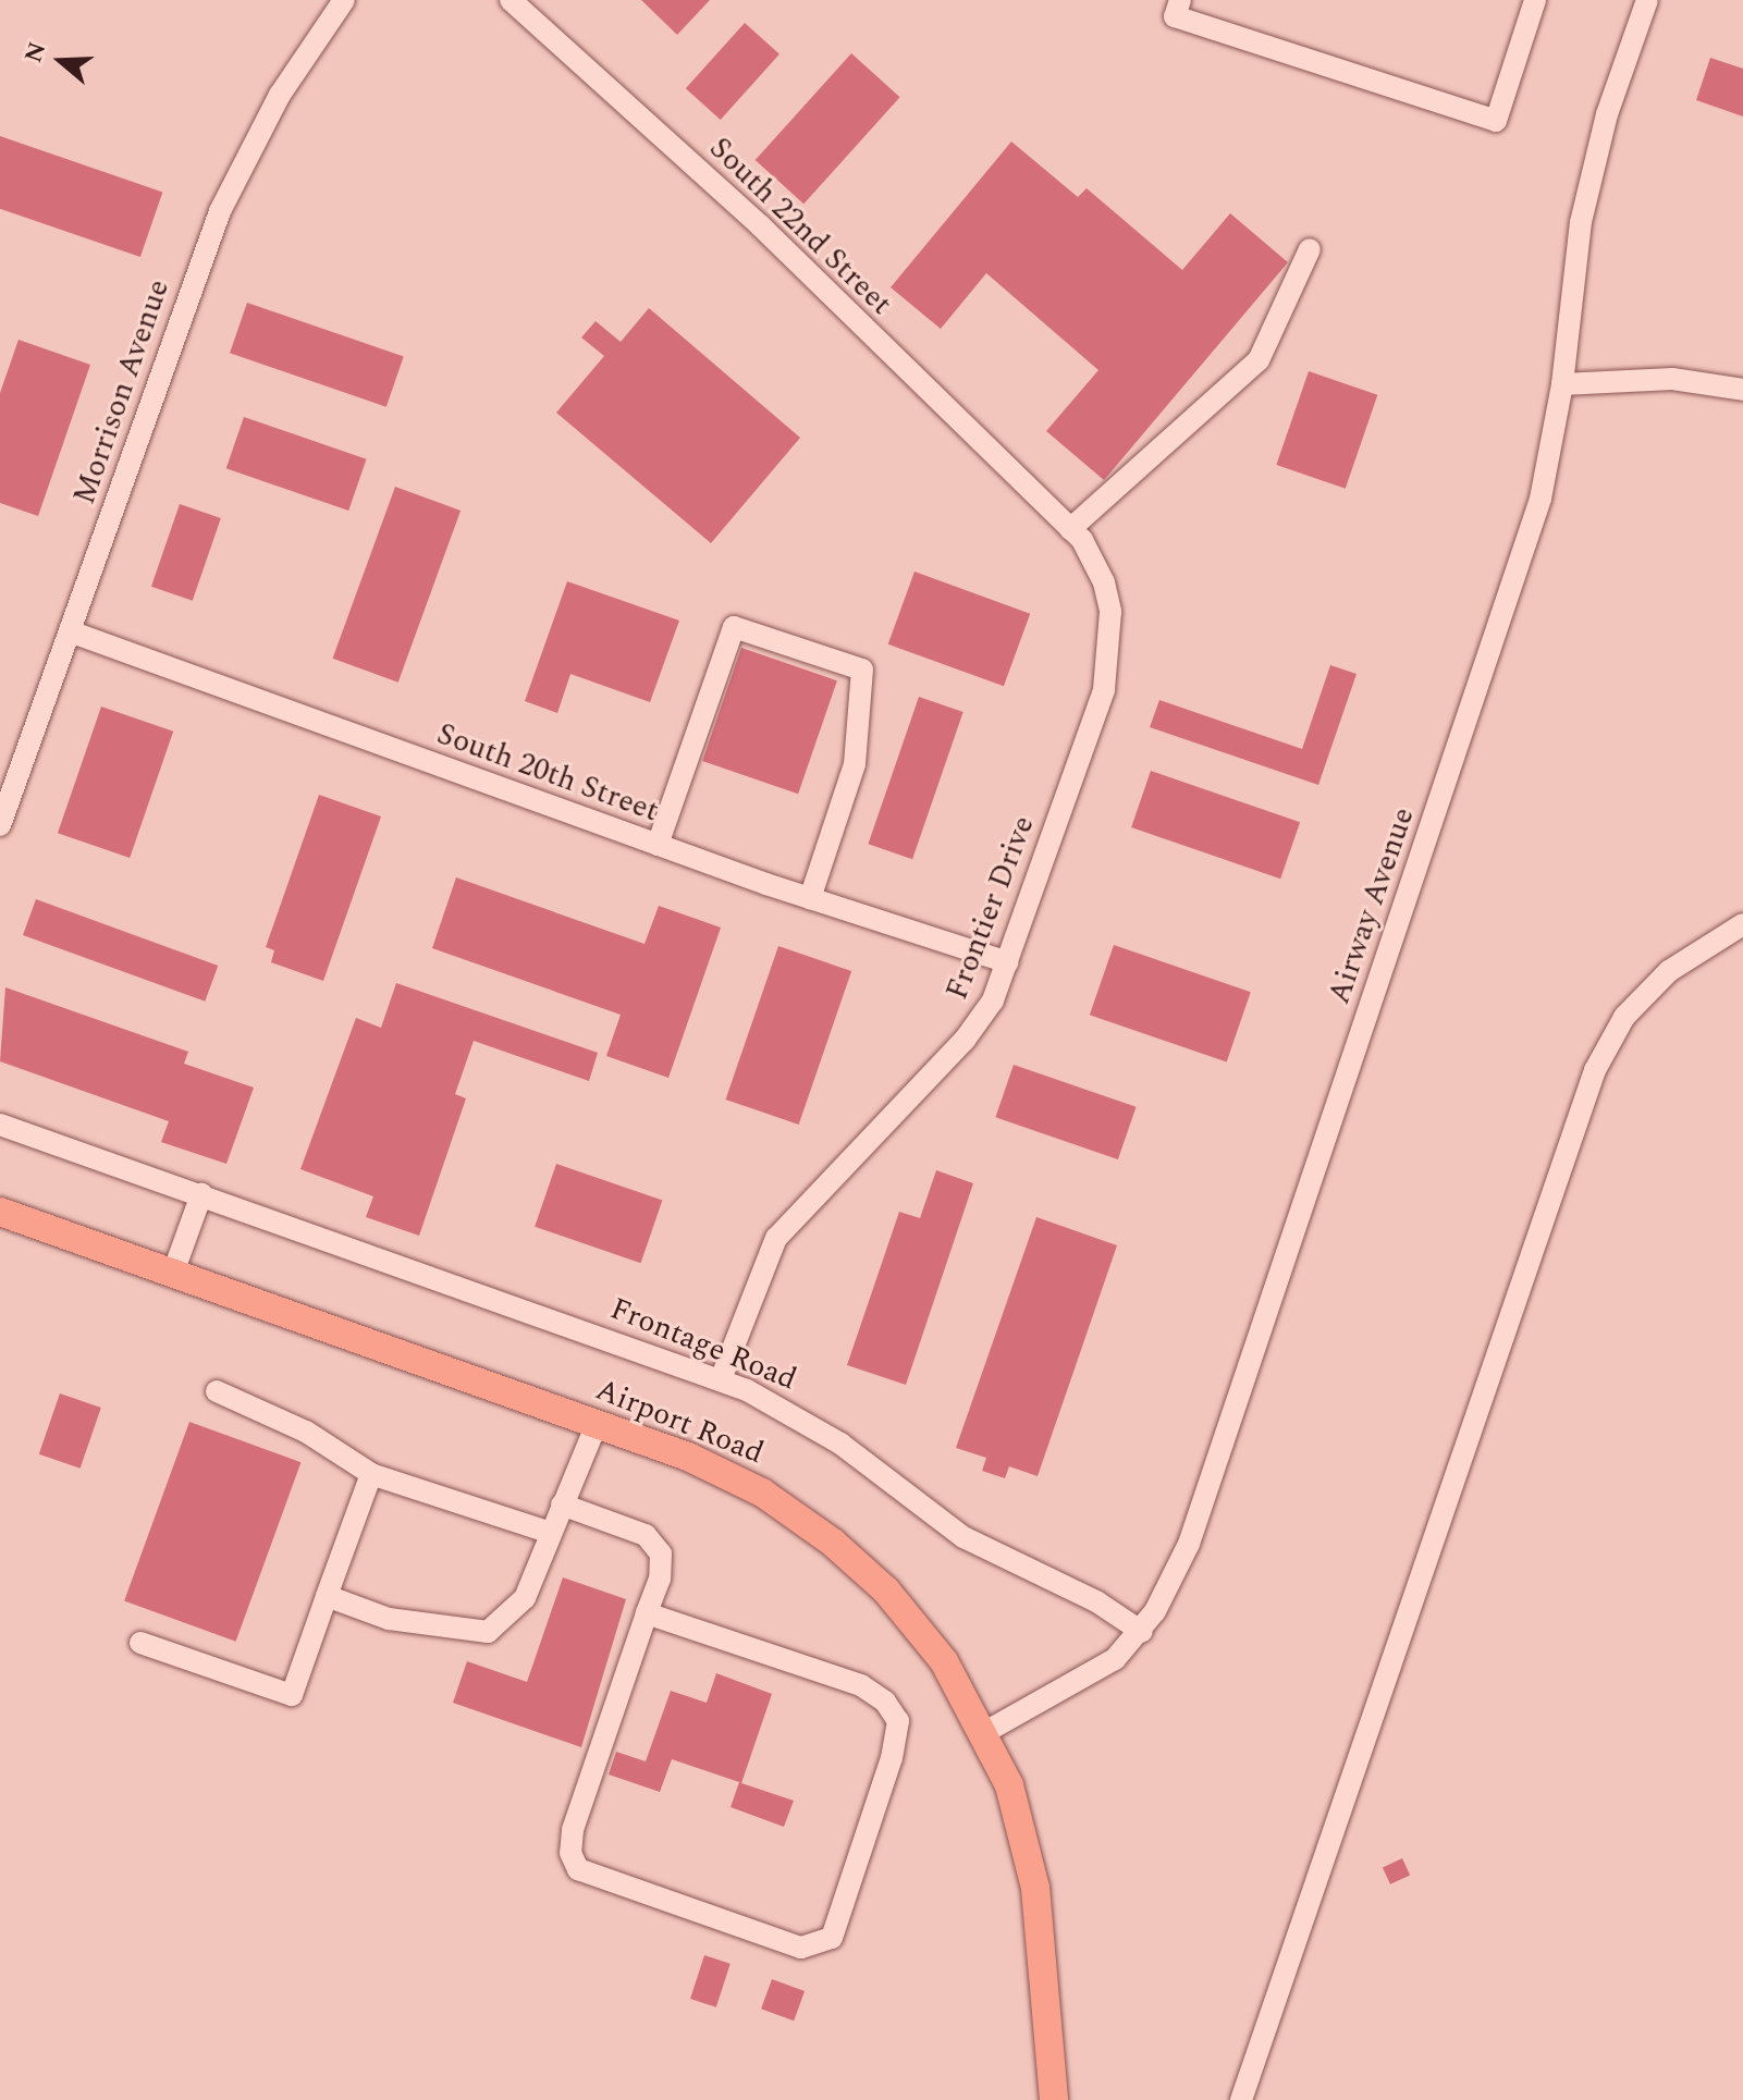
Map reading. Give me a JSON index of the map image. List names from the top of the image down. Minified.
{"streets":{"main road":["Airport Road"],"street":["South 22nd Street","Morrison Avenue","South 20th Street","Airway Avenue","Frontier Drive","Frontage Road"]},"crossings":[["South 22nd Street","Frontier Drive"],["Morrison Avenue","South 20th Street"],["South 20th Street","Frontier Drive"],["Airway Avenue","Frontage Road"],["Airway Avenue","Airport Road"],["Frontier Drive","Frontage Road"]],"north":"left"}
